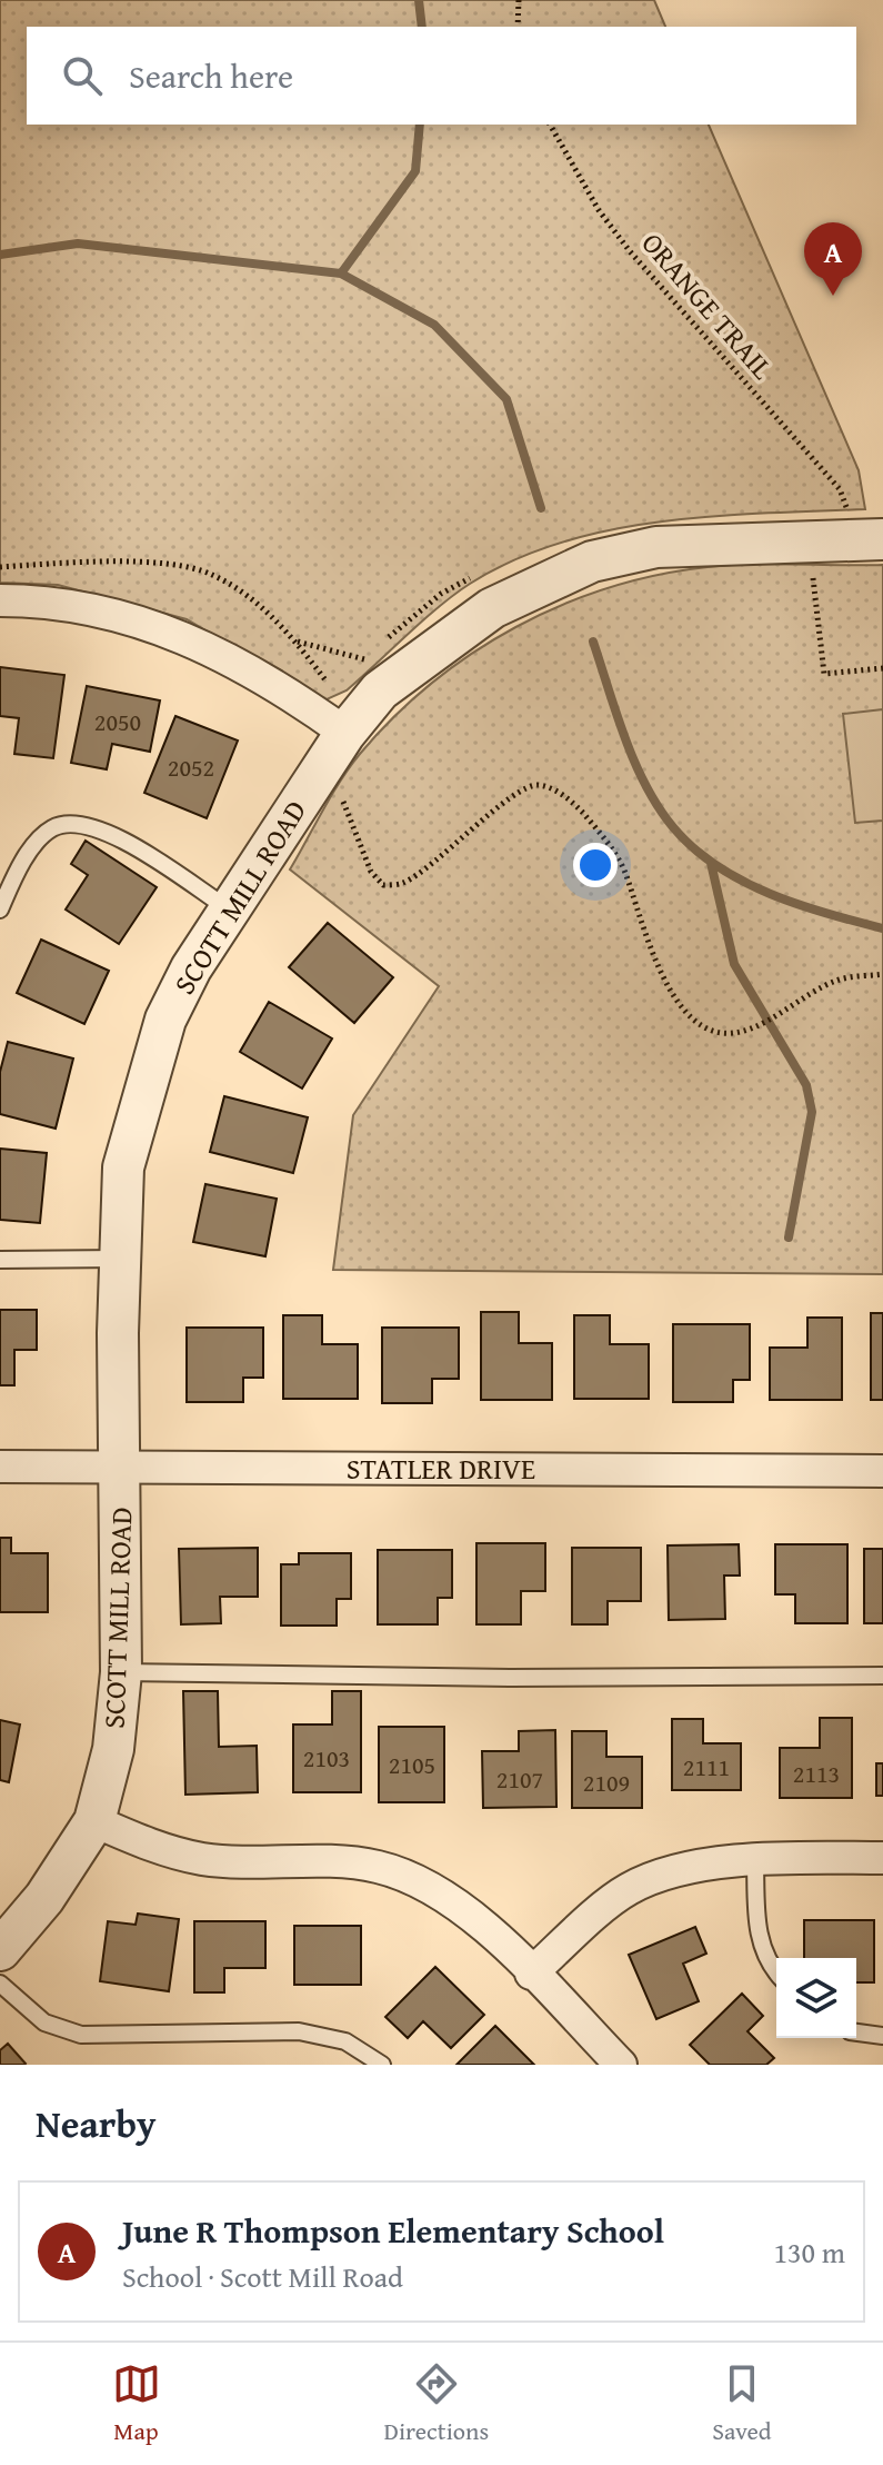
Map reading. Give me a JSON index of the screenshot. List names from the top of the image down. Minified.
{"streets":{"street":["SCOTT MILL ROAD","STATLER DRIVE"],"path":["ORANGE TRAIL"]},"crossings":[["SCOTT MILL ROAD","STATLER DRIVE"]],"house_numbers":["2050","2052","2103","2105","2111","2113","2107","2109"],"page":{"search":"Search here","pins":"A","heading":"Nearby","list":[{"mark":"A","name":"June R Thompson Elementary School","note":"School · Scott Mill Road","value":"130 m"}],"nav":["Map","Directions","Saved"]}}
